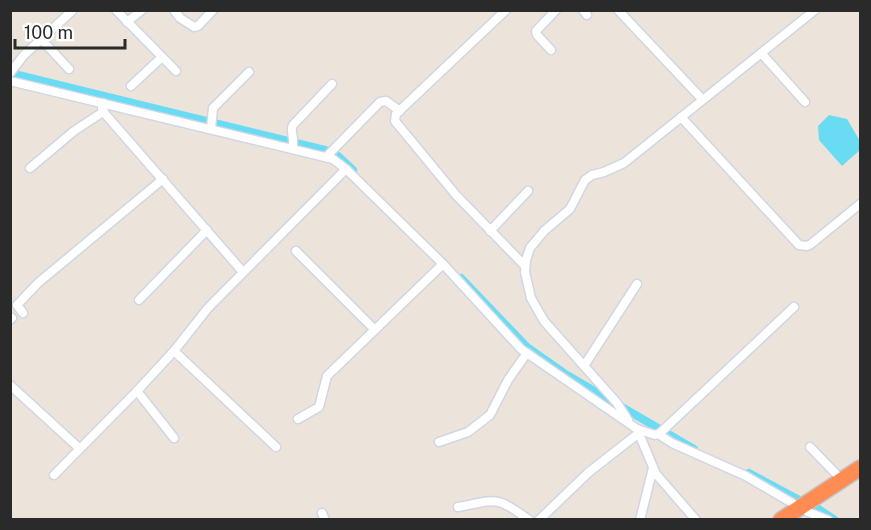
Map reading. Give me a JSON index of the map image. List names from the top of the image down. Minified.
{"scale_bar":"100 m"}
